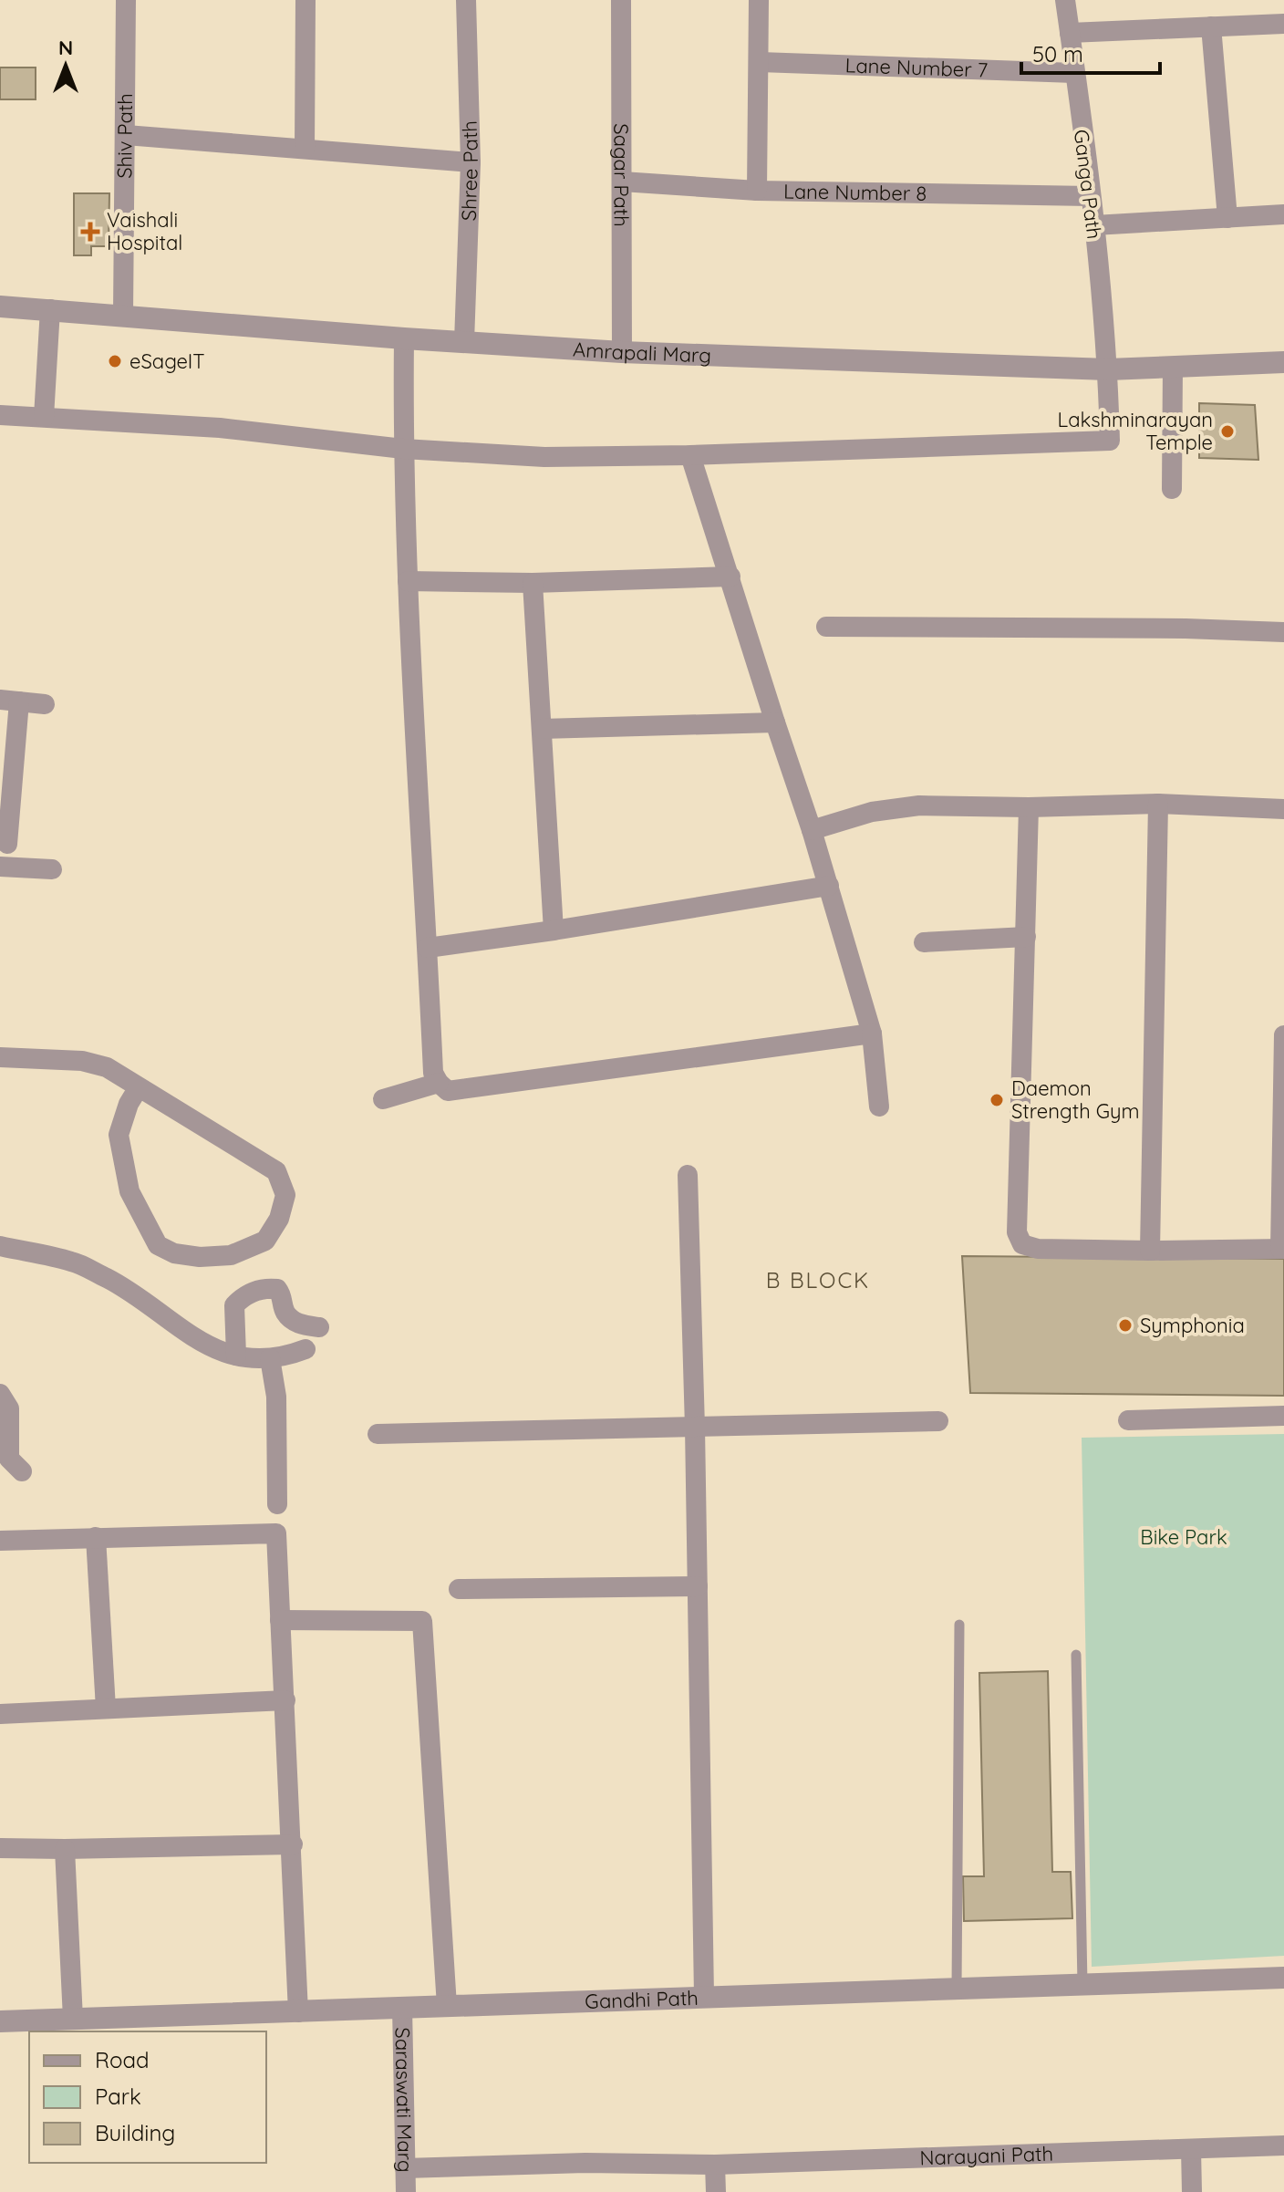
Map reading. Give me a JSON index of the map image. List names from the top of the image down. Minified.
{"streets":{"street":["Lane Number 7","Shiv Path","Shree Path","Sagar Path","Ganga Path","Lane Number 8","Amrapali Marg","Gandhi Path","Saraswati Marg","Narayani Path"]},"crossings":[["Lane Number 7","Ganga Path"],["Shiv Path","Amrapali Marg"],["Shree Path","Amrapali Marg"],["Sagar Path","Lane Number 8"],["Sagar Path","Amrapali Marg"],["Ganga Path","Lane Number 8"],["Ganga Path","Amrapali Marg"],["Gandhi Path","Saraswati Marg"],["Saraswati Marg","Narayani Path"]],"districts":["B BLOCK"],"parks":["Bike Park"],"places":{"health":["Vaishali Hospital"],"other":["eSageIT","Lakshminarayan Temple","Daemon Strength Gym","Symphonia"]},"legend":["Road","Park","Building"],"scale_bar":"50 m","north":"top"}
